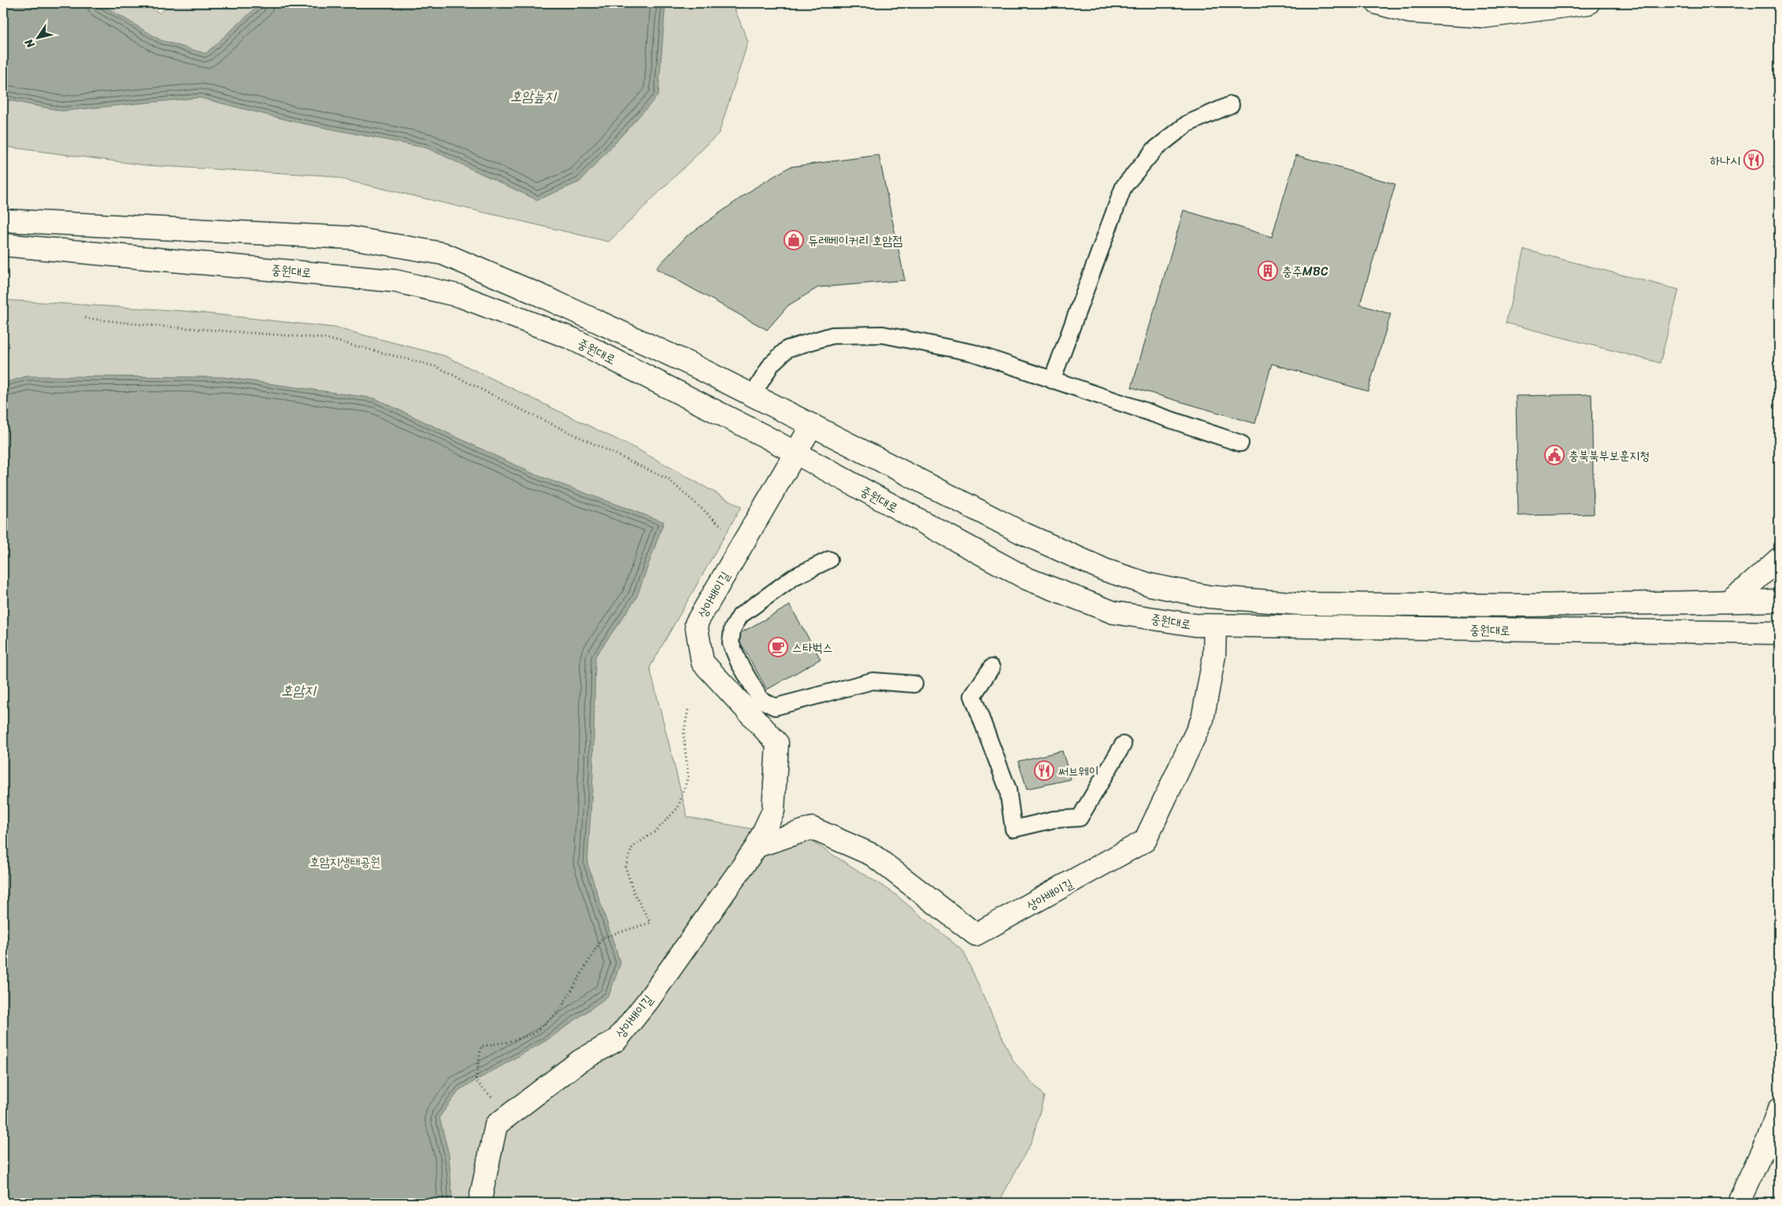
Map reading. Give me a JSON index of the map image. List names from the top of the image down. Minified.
{"streets":{"main road":["중원대로","상아배이길"]},"crossings":[["중원대로","상아배이길"]],"water":["호암늪지","호암지"],"parks":["호암지생태공원"],"places":{"restaurant":["하나시","써브웨이"],"shop":["듀레베이커리 호암점"],"building":["충주MBC"],"public building":["충북북부보훈지청"],"cafe":["스타벅스"]},"north":"bottom left"}
